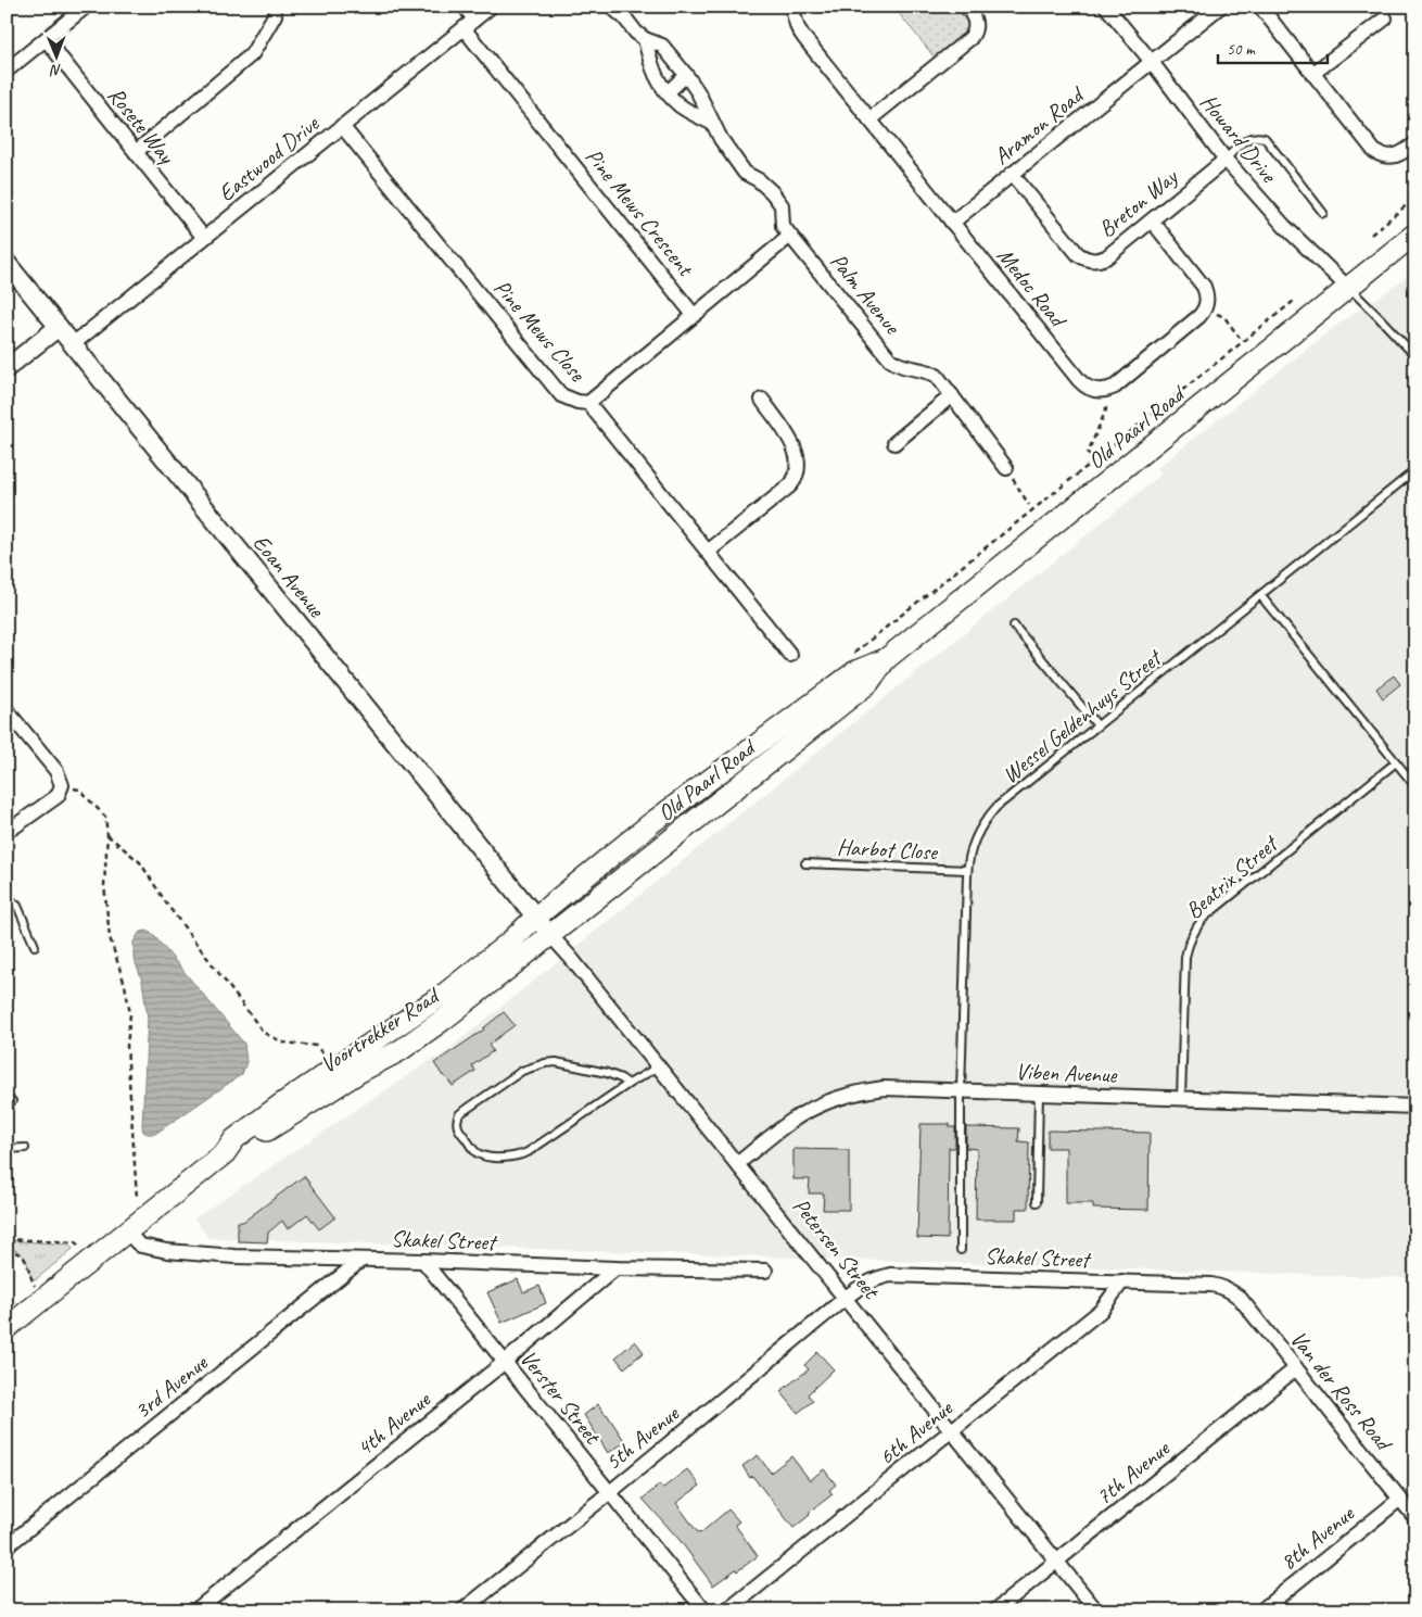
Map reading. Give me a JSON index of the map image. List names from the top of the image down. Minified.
{"streets":{"main road":["Old Paarl Road","Voortrekker Road"],"street":["Rosete Way","Aramon Road","Howard Drive","Eastwood Drive","Breton Way","Pine Mews Crescent","Medoc Road","Palm Avenue","Pine Mews Close","Eoan Avenue","Viben Avenue","Skakel Street","Petersen Street","3rd Avenue","Van der Ross Road","Verster Street","4th Avenue","6th Avenue","5th Avenue","7th Avenue","8th Avenue"],"lane":["Wessel Geldenhuys Street","Harbot Close","Beatrix Street"]},"crossings":[["Rosete Way","Eastwood Drive"],["Aramon Road","Howard Drive"],["Aramon Road","Breton Way"],["Aramon Road","Medoc Road"],["Howard Drive","Breton Way"],["Howard Drive","Old Paarl Road"],["Eastwood Drive","Pine Mews Crescent"],["Eastwood Drive","Pine Mews Close"],["Eastwood Drive","Eoan Avenue"],["Old Paarl Road","Eoan Avenue"],["Old Paarl Road","Voortrekker Road"],["Old Paarl Road","Petersen Street"],["Eoan Avenue","Voortrekker Road"],["Eoan Avenue","Petersen Street"],["Wessel Geldenhuys Street","Harbot Close"],["Wessel Geldenhuys Street","Viben Avenue"],["Beatrix Street","Viben Avenue"],["Voortrekker Road","Skakel Street"],["Voortrekker Road","Petersen Street"],["Viben Avenue","Petersen Street"],["Skakel Street","Petersen Street"],["Skakel Street","3rd Avenue"],["Skakel Street","Van der Ross Road"],["Skakel Street","Verster Street"],["Skakel Street","4th Avenue"],["Skakel Street","6th Avenue"],["Skakel Street","5th Avenue"],["Petersen Street","6th Avenue"],["Petersen Street","5th Avenue"],["Petersen Street","7th Avenue"],["Van der Ross Road","7th Avenue"],["Van der Ross Road","8th Avenue"],["Verster Street","4th Avenue"],["Verster Street","5th Avenue"]],"scale_bar":"50 m","north":"bottom"}
